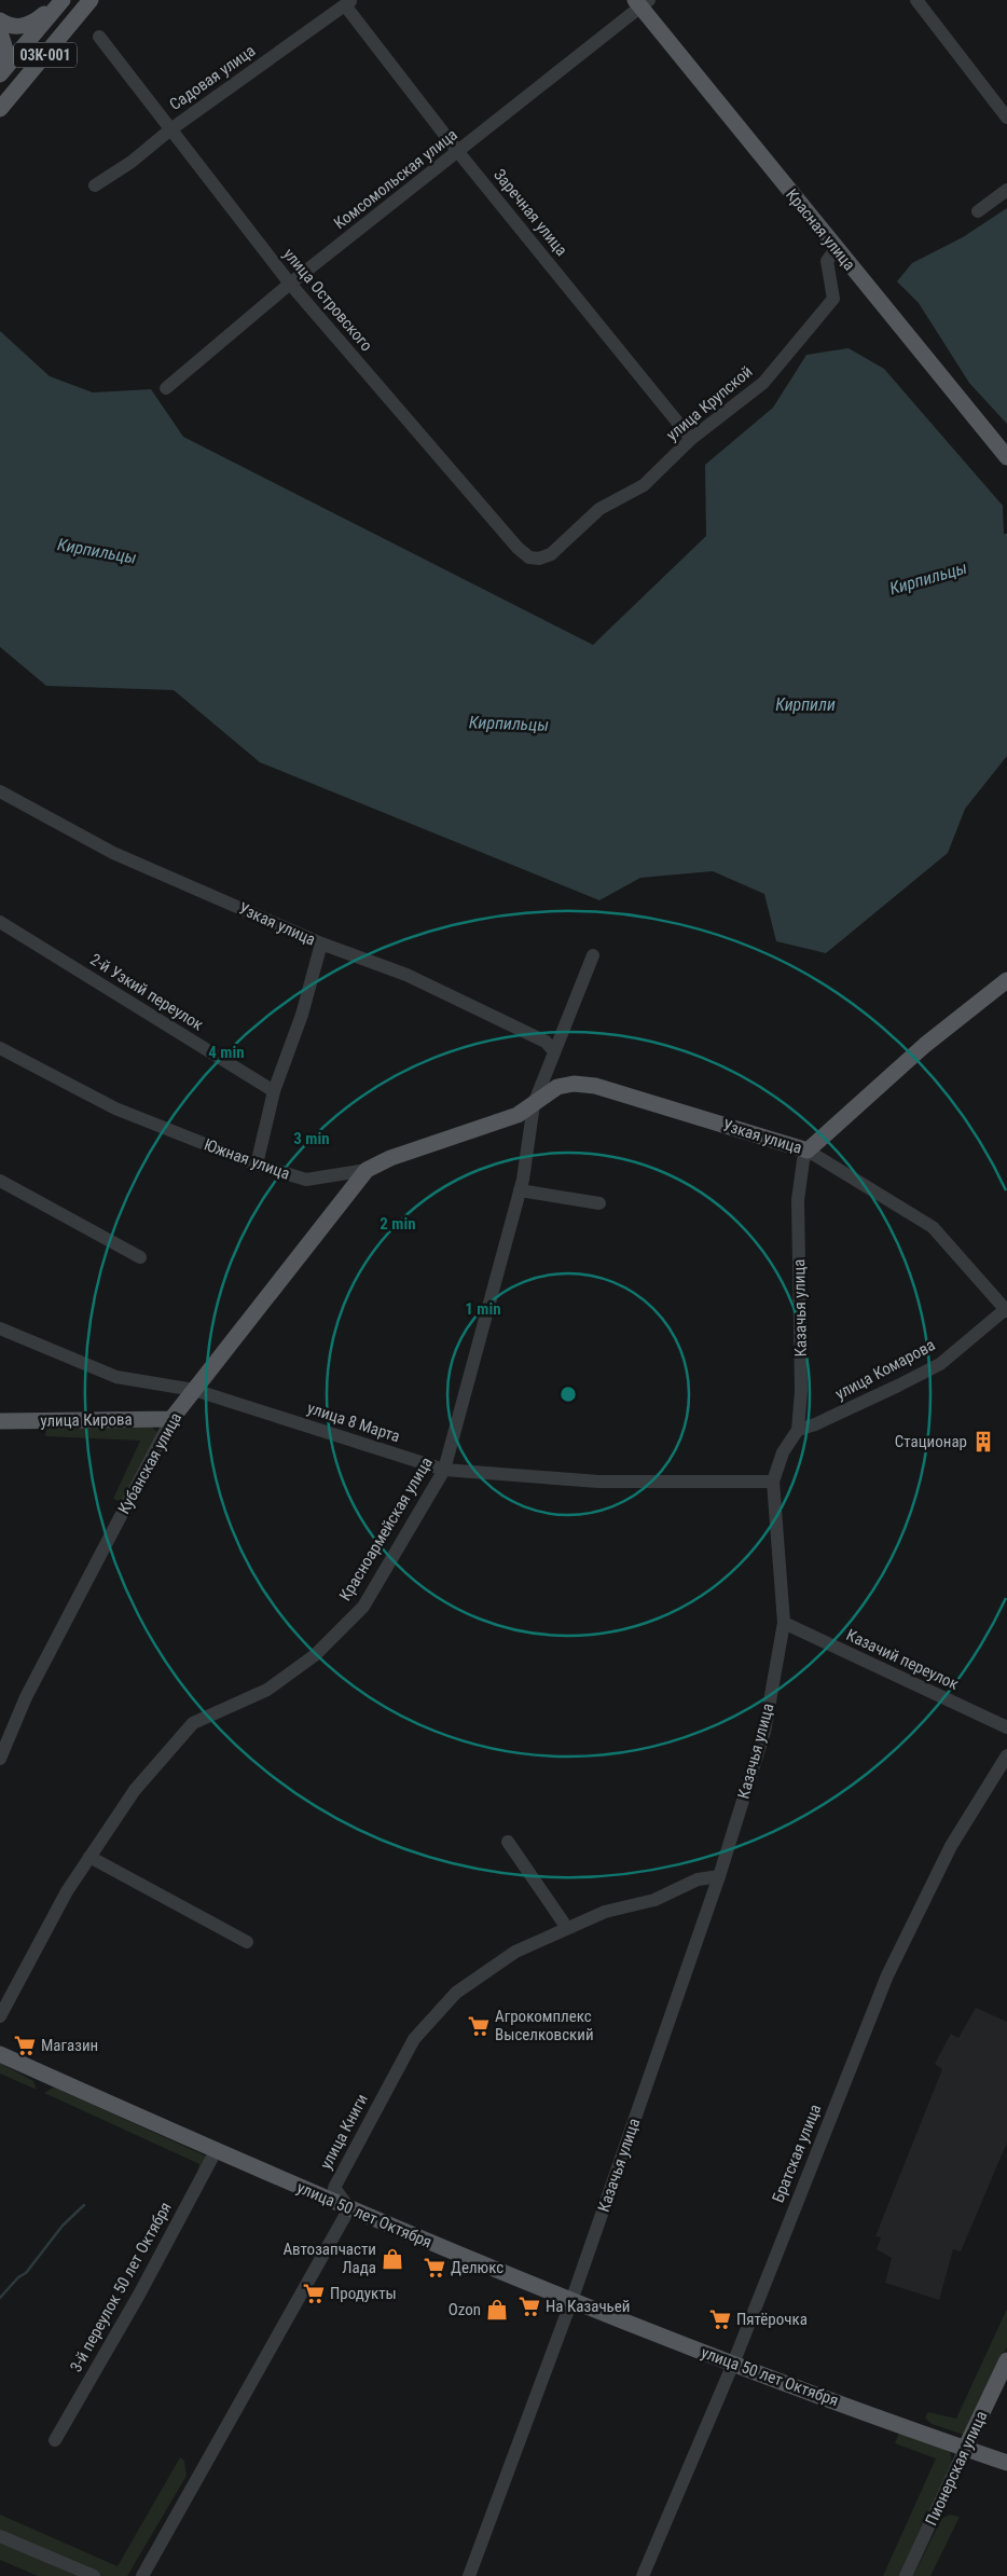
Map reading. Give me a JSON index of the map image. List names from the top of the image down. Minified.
{"streets":{"main road":["03К-001","Красная улица","Узкая улица","Южная улица","улица Кирова","Кубанская улица","улица 50 лет Октября","Пионерская улица"],"street":["Садовая улица","Комсомольская улица","Заречная улица","улица Островского","улица Крупской","2-й Узкий переулок","Казачья улица","улица Комарова","улица 8 Марта","Красноармейская улица","Казачий переулок","улица Книги","Братская улица","3-й переулок 50 лет Октября"]},"crossings":[["Садовая улица","Заречная улица"],["Садовая улица","улица Островского"],["Комсомольская улица","Заречная улица"],["Комсомольская улица","Красная улица"],["Комсомольская улица","улица Островского"],["Заречная улица","улица Крупской"],["Красная улица","улица Крупской"],["улица Островского","улица Крупской"],["Узкая улица","Южная улица"],["Узкая улица","Казачья улица"],["Узкая улица","улица Комарова"],["Узкая улица","Красноармейская улица"],["Южная улица","Кубанская улица"],["Южная улица","Красноармейская улица"],["Казачья улица","улица Комарова"],["Казачья улица","улица 8 Марта"],["Казачья улица","Казачий переулок"],["Казачья улица","улица Книги"],["Казачья улица","улица 50 лет Октября"],["улица Кирова","Кубанская улица"],["улица 8 Марта","Кубанская улица"],["улица 8 Марта","Красноармейская улица"],["улица Книги","улица 50 лет Октября"],["Братская улица","улица 50 лет Октября"],["улица 50 лет Октября","3-й переулок 50 лет Октября"],["улица 50 лет Октября","Пионерская улица"]],"water":["Кирпильцы","Кирпили"],"places":{"building":["Стационар"],"supermarket":["Агрокомплекс Выселковский","Магазин","Делюкс","Продукты","На Казачьей","Пятёрочка"],"shop":["Автозапчасти Лада","Ozon"]},"rings":["4 min","3 min","2 min","1 min"]}
